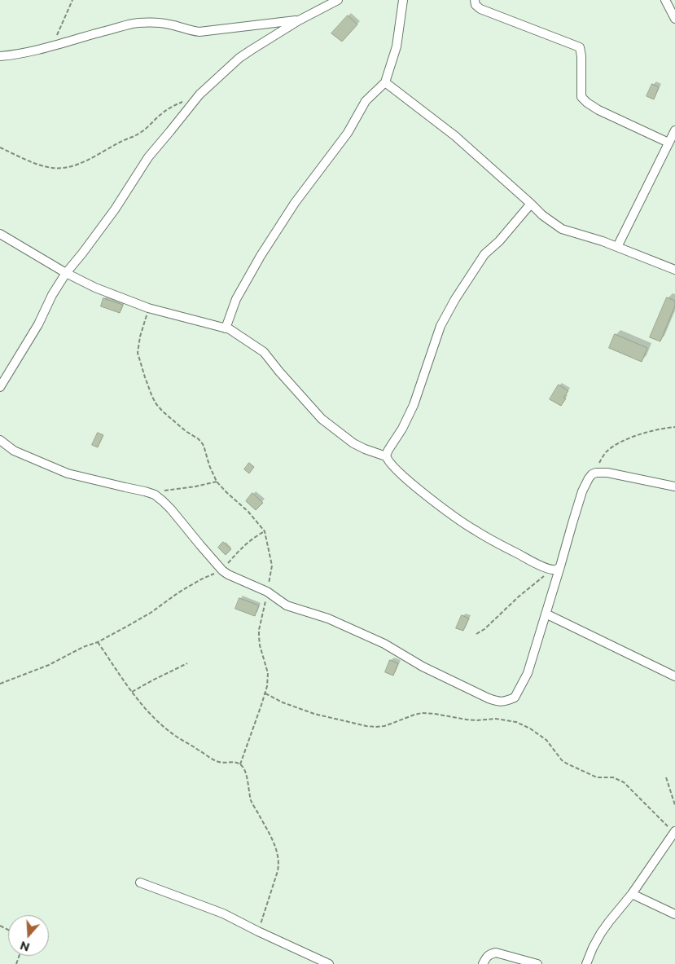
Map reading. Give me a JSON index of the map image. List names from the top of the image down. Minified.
{"north":"bottom"}
